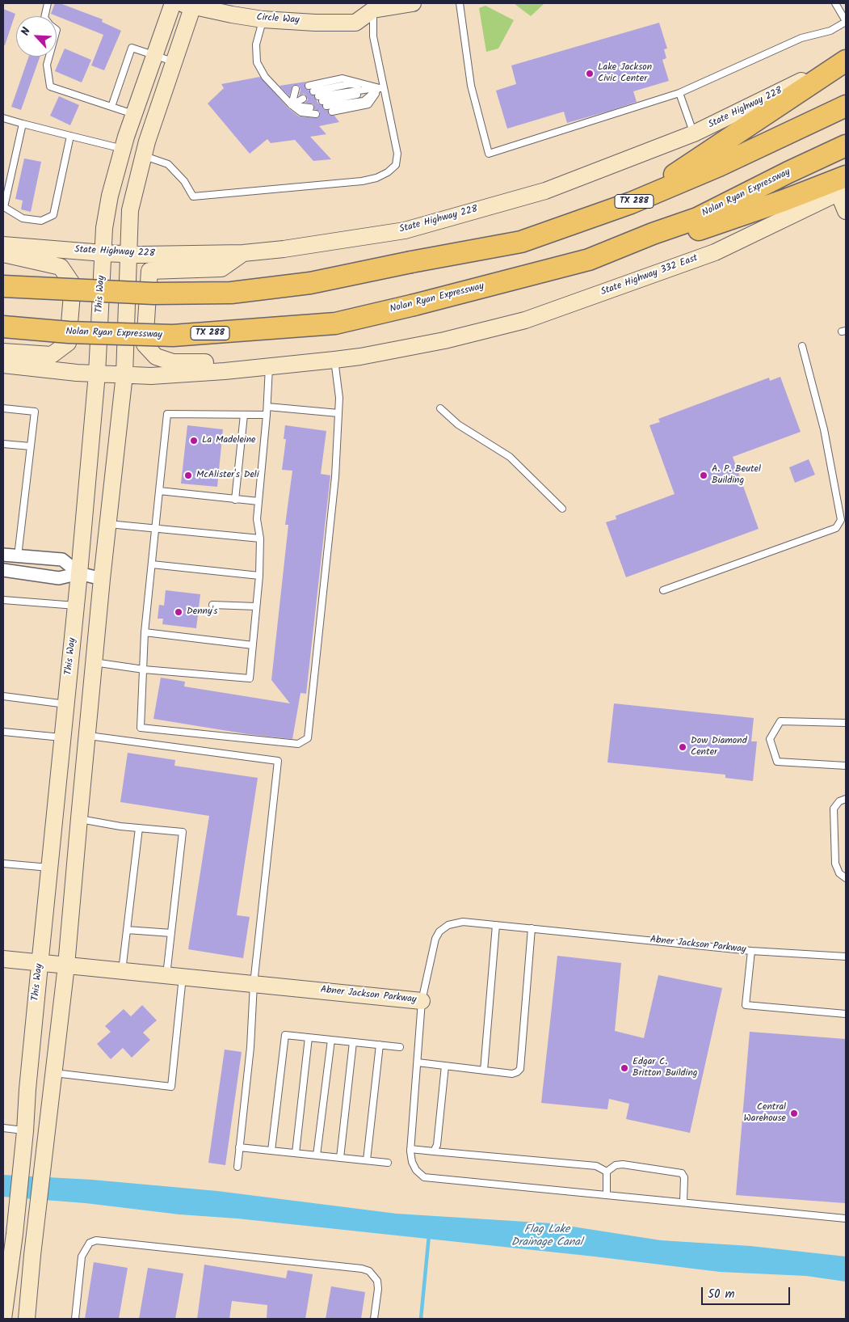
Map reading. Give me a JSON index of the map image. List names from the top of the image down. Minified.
{"streets":{"highway":["Nolan Ryan Expressway","TX 288"],"main road":["Circle Way","State Highway 228","State Highway 332 East","This Way","Abner Jackson Parkway"]},"crossings":[["Circle Way","This Way"],["State Highway 228","This Way"],["This Way","Abner Jackson Parkway"]],"water":["Flag Lake Drainage Canal"],"places":["Lake Jackson Civic Center","La Madeleine","McAlister's Deli","A. P. Beutel Building","Denny's","Dow Diamond Center","Edgar C. Britton Building","Central Warehouse"],"scale_bar":"50 m","north":"top left"}
